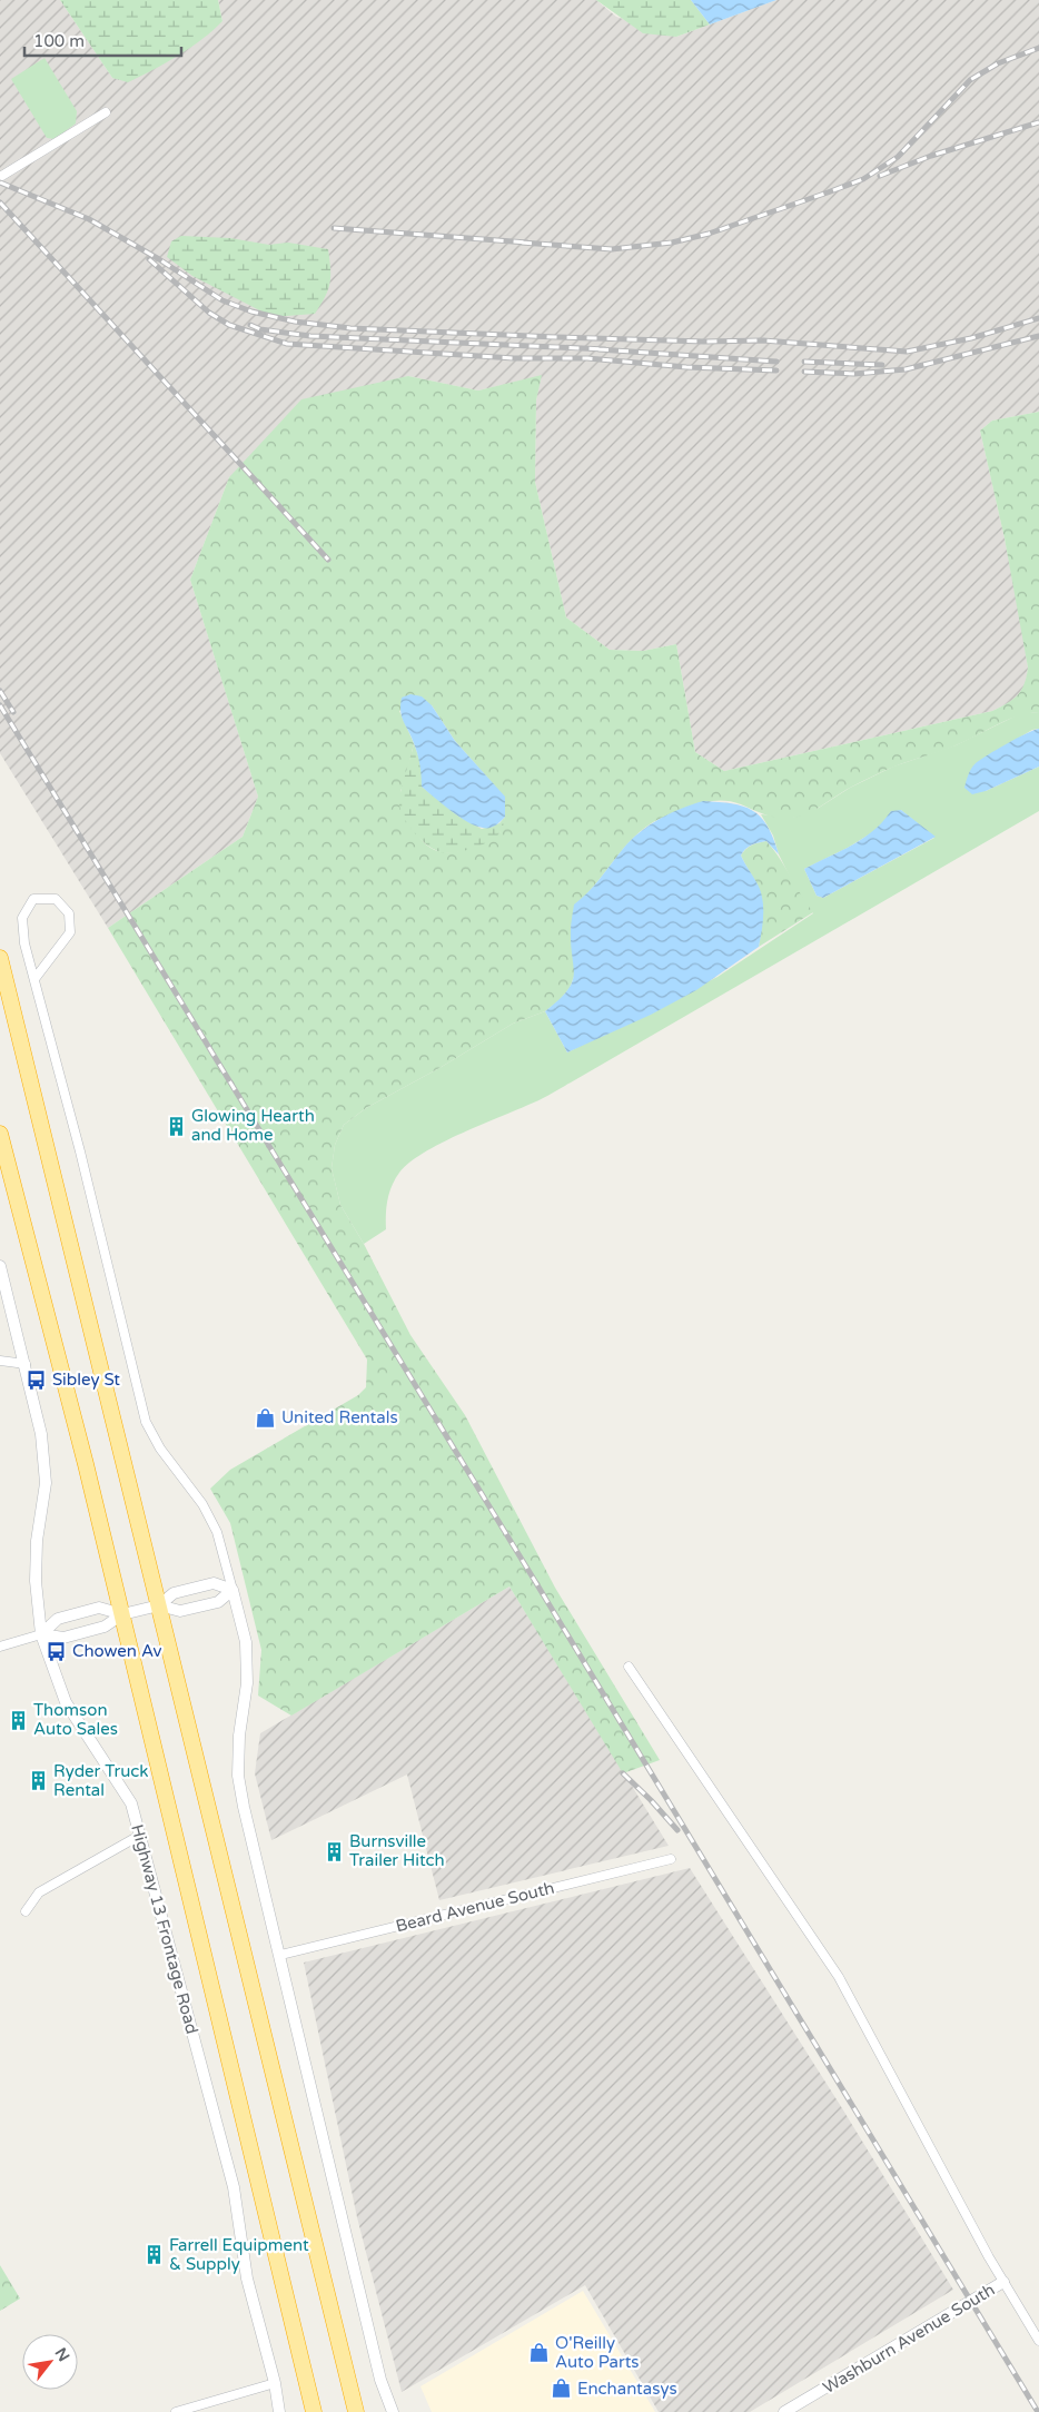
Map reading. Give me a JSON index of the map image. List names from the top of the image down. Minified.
{"streets":{"street":["Beard Avenue South","Highway 13 Frontage Road","Washburn Avenue South"]},"places":{"building":["Glowing Hearth and Home","Thomson Auto Sales","Ryder Truck Rental","Burnsville Trailer Hitch","Farrell Equipment & Supply"],"bus stop":["Sibley St","Chowen Av"],"shop":["United Rentals","O'Reilly Auto Parts","Enchantasys"]},"scale_bar":"100 m","north":"top right"}
